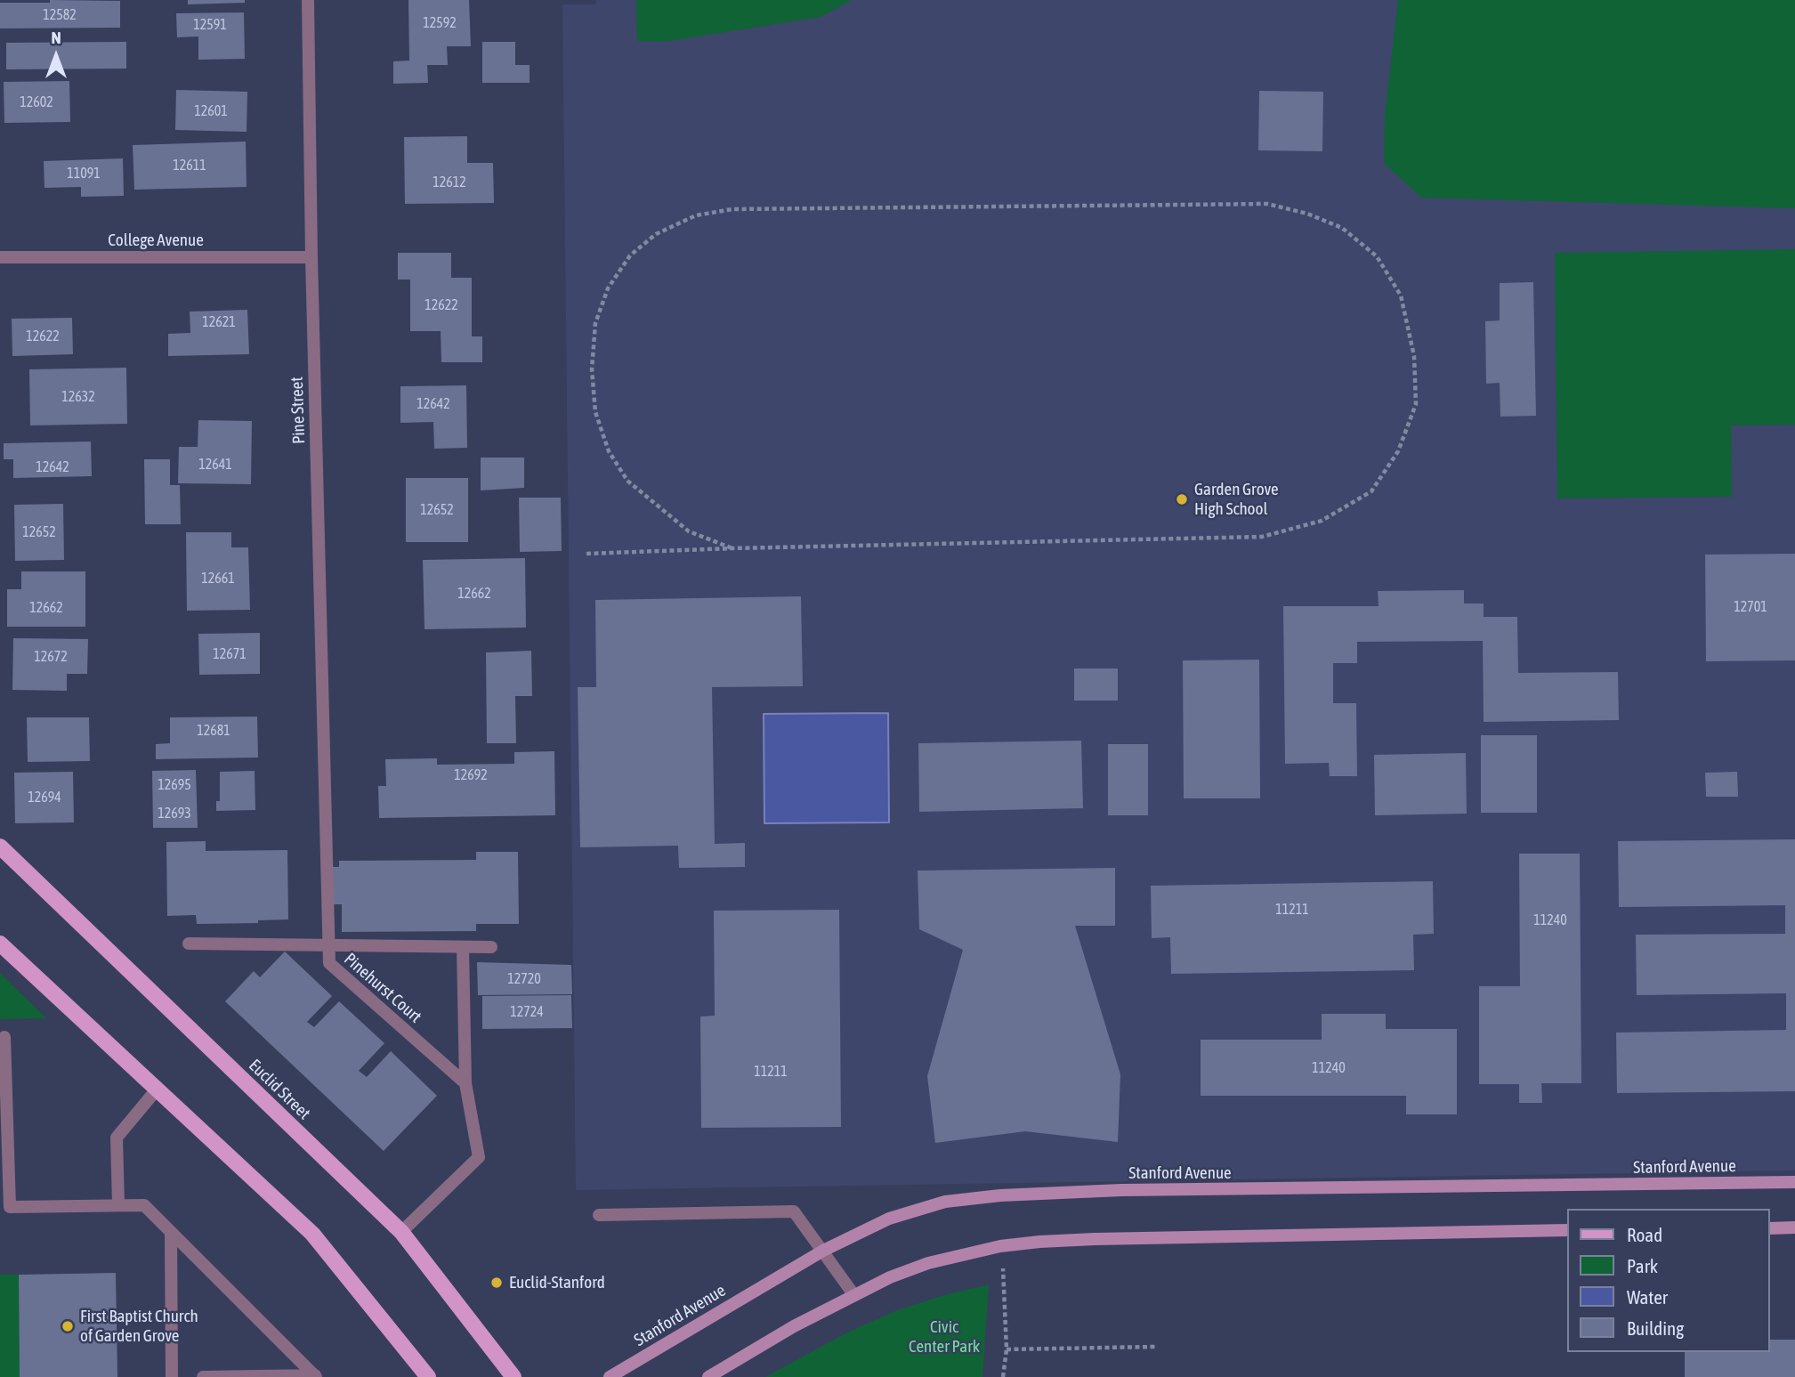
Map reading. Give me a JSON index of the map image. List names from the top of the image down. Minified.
{"streets":{"main road":["Euclid Street"],"street":["College Avenue","Pine Street","Pinehurst Court","Stanford Avenue"]},"crossings":[["College Avenue","Pine Street"],["Pine Street","Pinehurst Court"]],"parks":["Civic Center Park"],"places":["Garden Grove High School","Euclid-Stanford","First Baptist Church of Garden Grove"],"house_numbers":["12582","12592","12591","12602","12601","12611","11091","12612","12622","12621","12622","12632","12642","12641","12642","12652","12652","12661","12662","12701","12662","12671","12672","12681","12692","12695","12694","12693","11211","11240","12720","12724","11240","11211"],"legend":["Road","Park","Water","Building"],"north":"top"}
